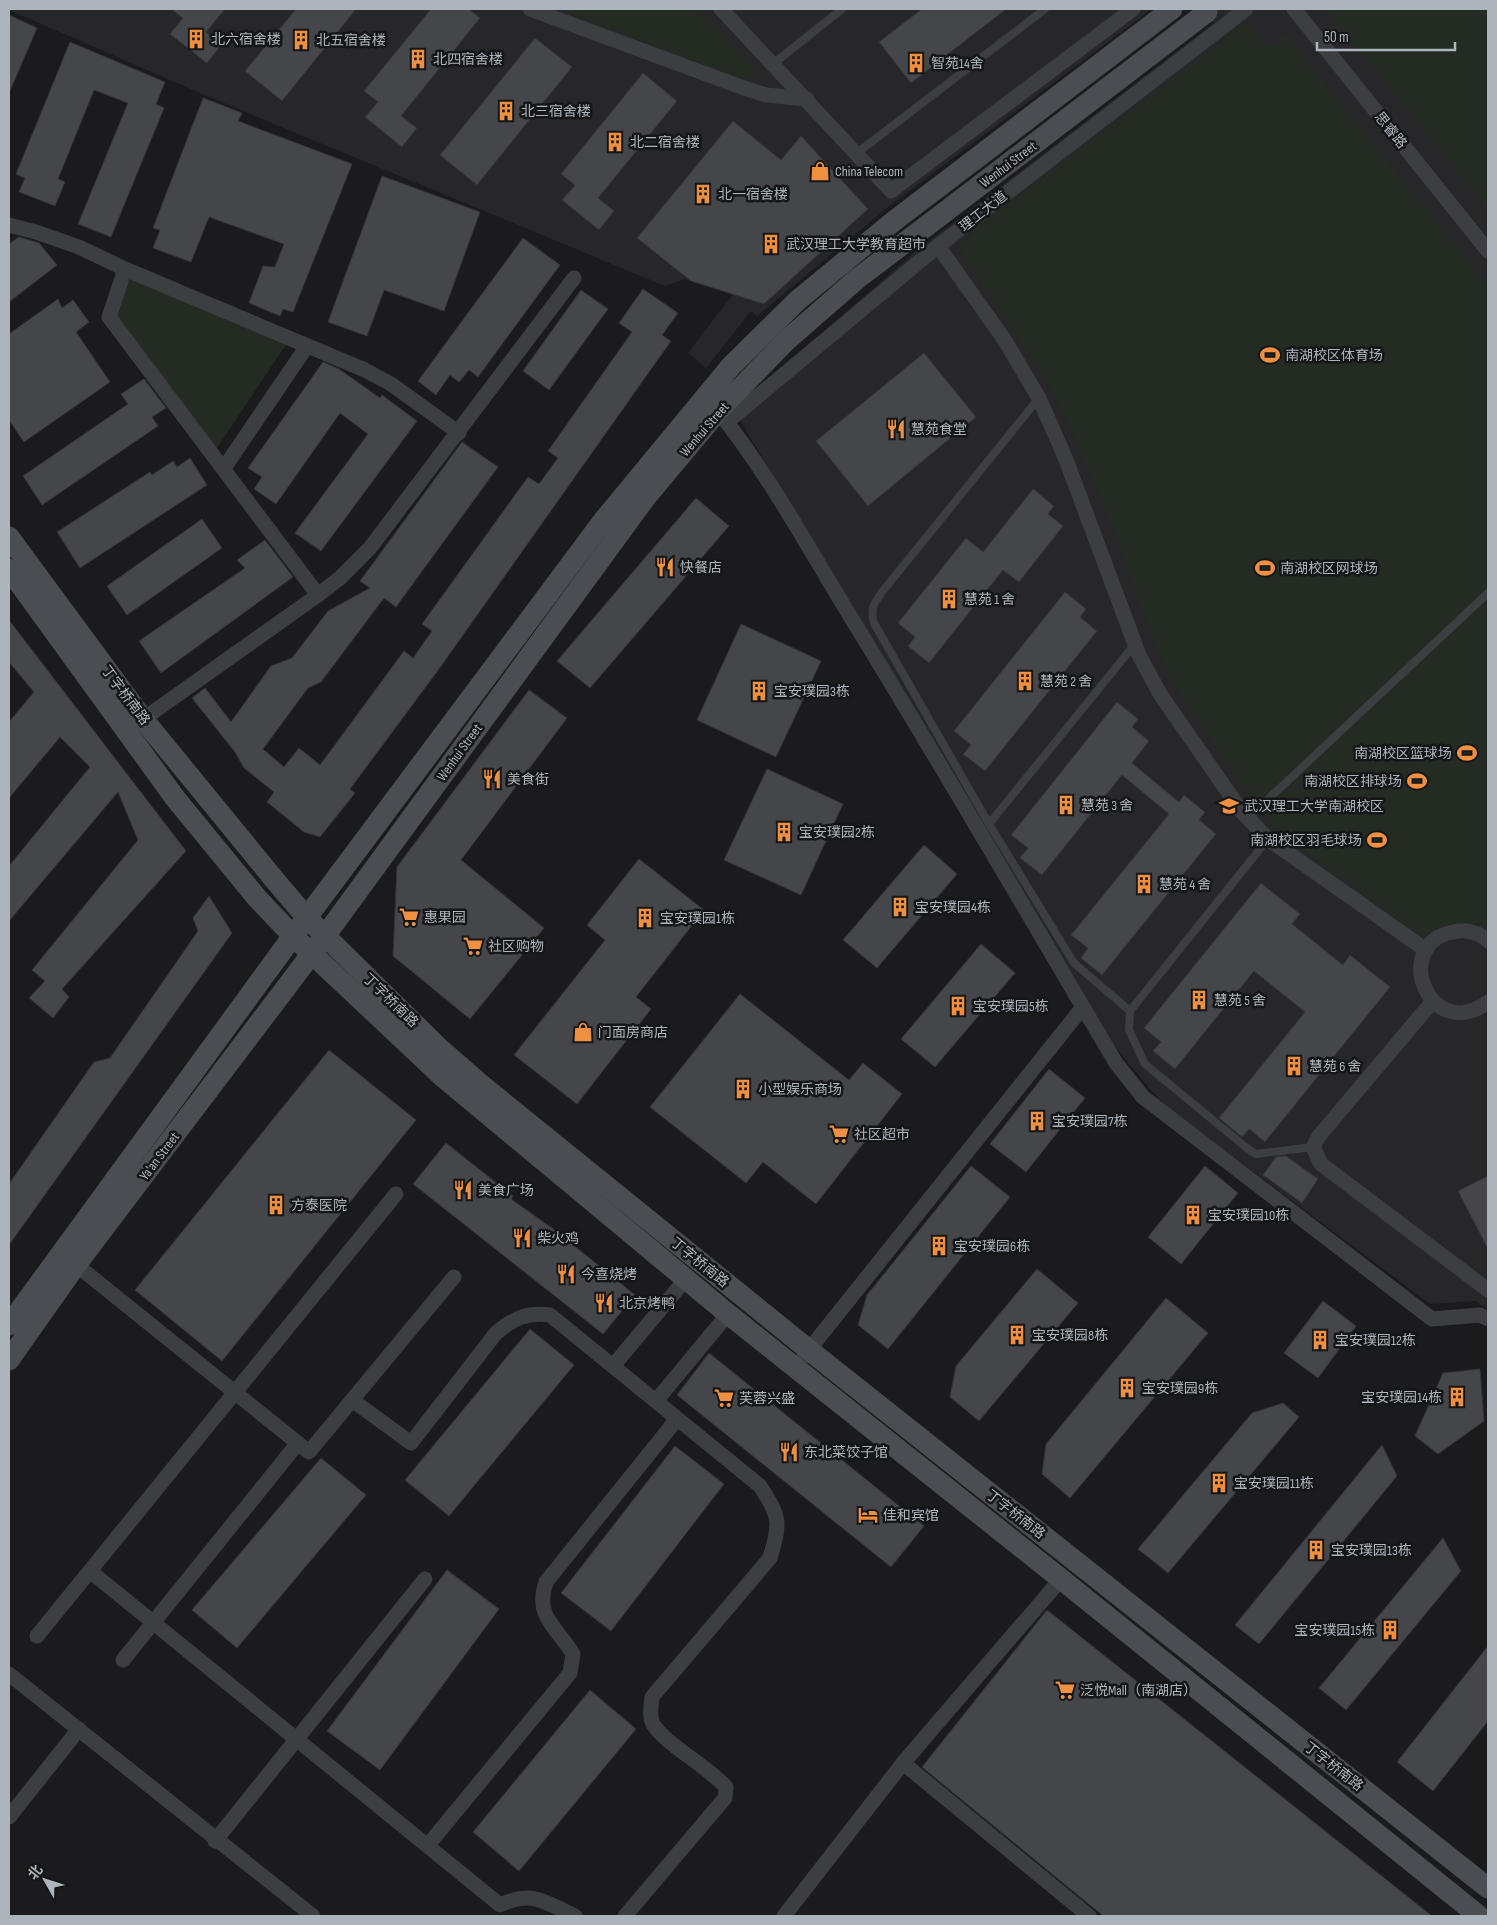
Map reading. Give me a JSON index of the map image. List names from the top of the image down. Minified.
{"streets":{"main road":["Wenhui Street","丁字桥南路","Ya'an Street"],"street":["思睿路","理工大道"]},"crossings":[["Wenhui Street","理工大道"],["Wenhui Street","丁字桥南路"],["Wenhui Street","Ya'an Street"],["丁字桥南路","Ya'an Street"]],"places":{"building":["北六宿舍楼","北五宿舍楼","北四宿舍楼","智苑14舍","北三宿舍楼","北二宿舍楼","北一宿舍楼","武汉理工大学教育超市","慧苑 1 舍","慧苑 2 舍","宝安璞园3栋","慧苑 3 舍","宝安璞园2栋","慧苑 4 舍","宝安璞园4栋","宝安璞园1栋","慧苑 5 舍","宝安璞园5栋","慧苑 6 舍","小型娱乐商场","宝安璞园7栋","方泰医院","宝安璞园10栋","宝安璞园6栋","宝安璞园8栋","宝安璞园12栋","宝安璞园9栋","宝安璞园14栋","宝安璞园11栋","宝安璞园13栋","宝安璞园15栋"],"shop":["China Telecom","门面房商店"],"sports":["南湖校区体育场","南湖校区网球场","南湖校区篮球场","南湖校区排球场","南湖校区羽毛球场"],"restaurant":["慧苑食堂","快餐店","美食街","美食广场","柴火鸡","今喜烧烤","北京烤鸭","东北菜饺子馆"],"school or university":["武汉理工大学南湖校区"],"supermarket":["惠果园","社区购物","社区超市","芙蓉兴盛","泛悦Mall（南湖店）"],"hotel":["佳和宾馆"]},"scale_bar":"50 m","north":"top left"}
